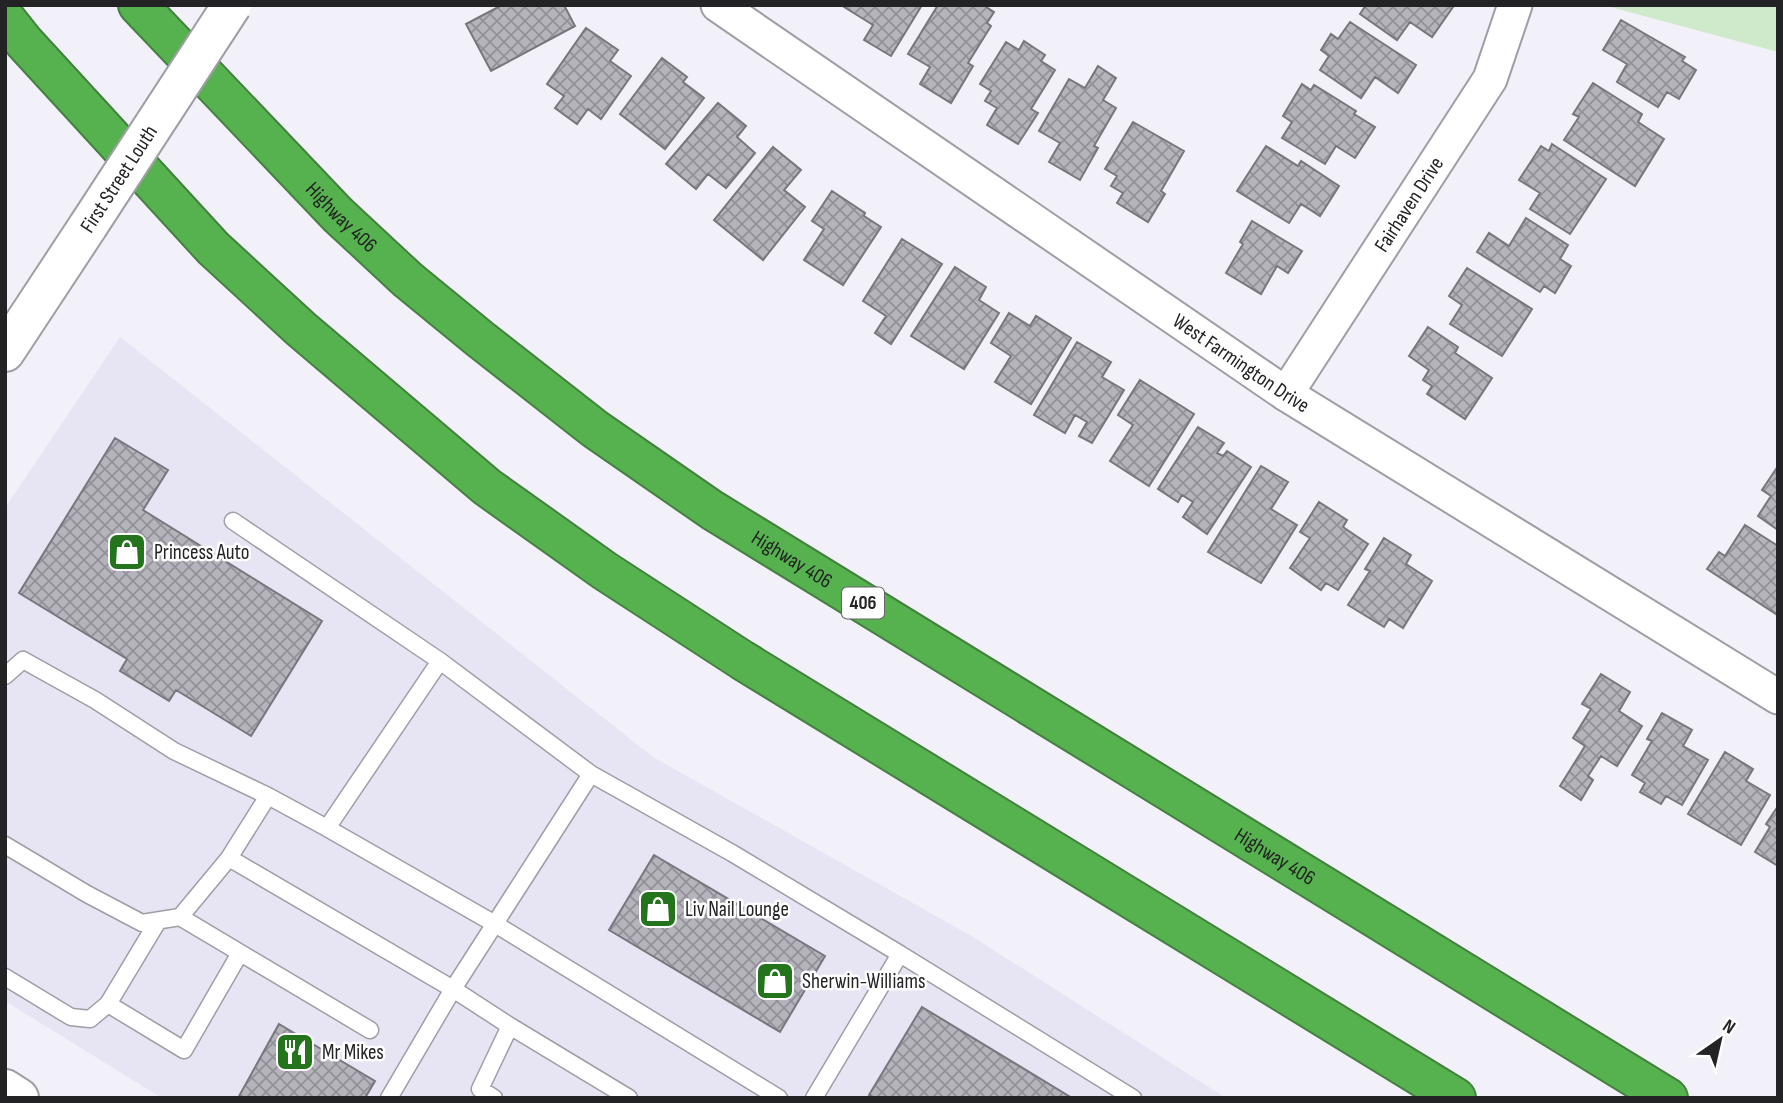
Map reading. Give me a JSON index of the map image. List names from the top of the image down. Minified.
{"streets":{"highway":["Highway 406","406"],"street":["First Street Louth","Fairhaven Drive","West Farmington Drive"]},"crossings":[["Fairhaven Drive","West Farmington Drive"]],"places":{"shop":["Princess Auto","Liv Nail Lounge","Sherwin-Williams"],"restaurant":["Mr Mikes"]},"north":"top right"}
